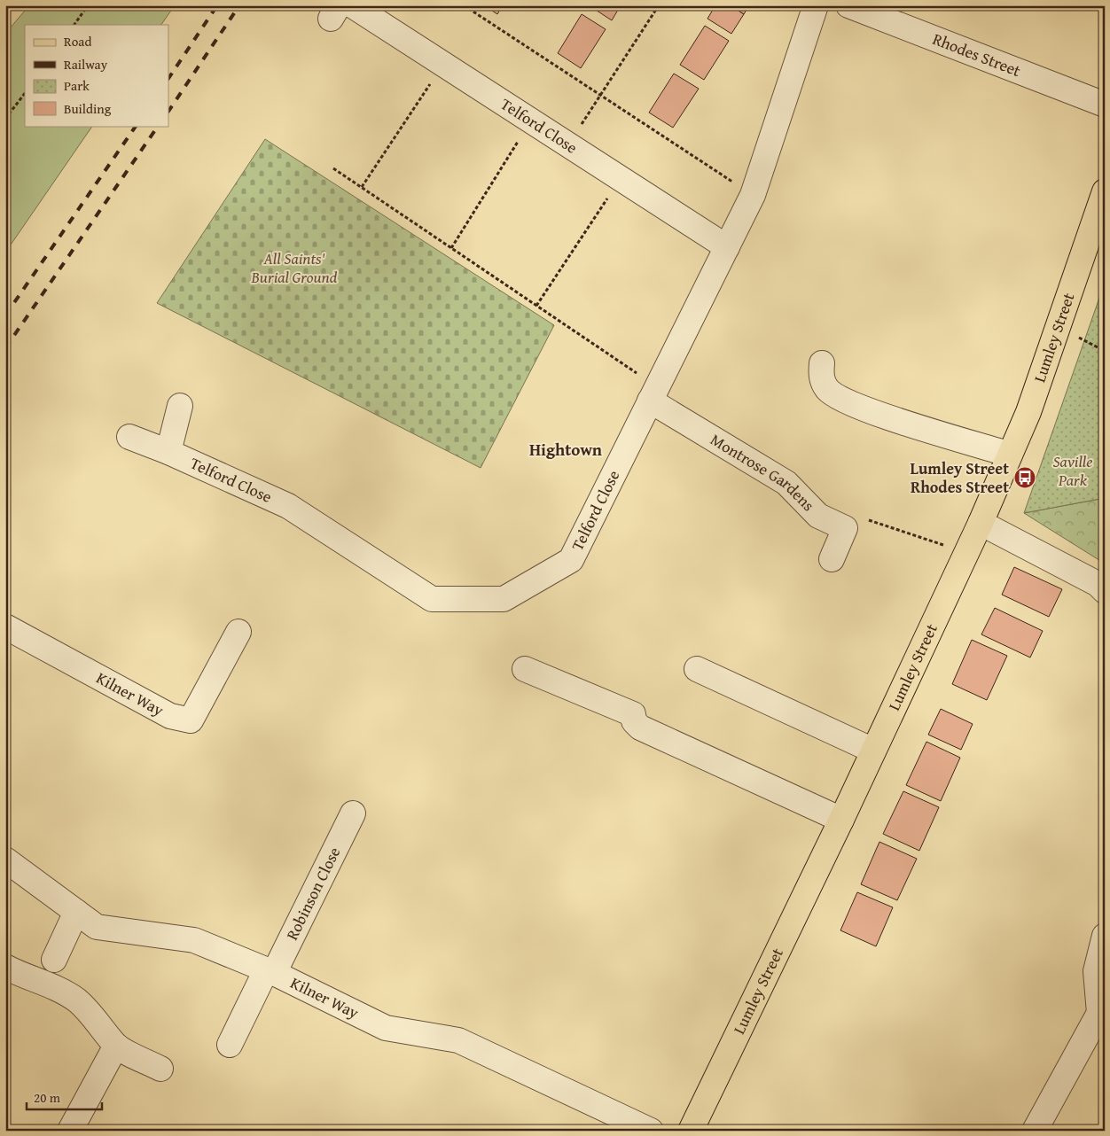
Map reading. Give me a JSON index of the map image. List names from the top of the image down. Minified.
{"streets":{"main road":["Lumley Street"],"street":["Rhodes Street","Telford Close","Montrose Gardens","Kilner Way","Robinson Close"]},"crossings":[["Telford Close","Montrose Gardens"],["Kilner Way","Robinson Close"]],"districts":["Hightown"],"parks":["All Saints' Burial Ground","Saville Park"],"places":{"bus stop":["Lumley Street Rhodes Street"]},"legend":["Road","Railway","Park","Building"],"scale_bar":"20 m"}
